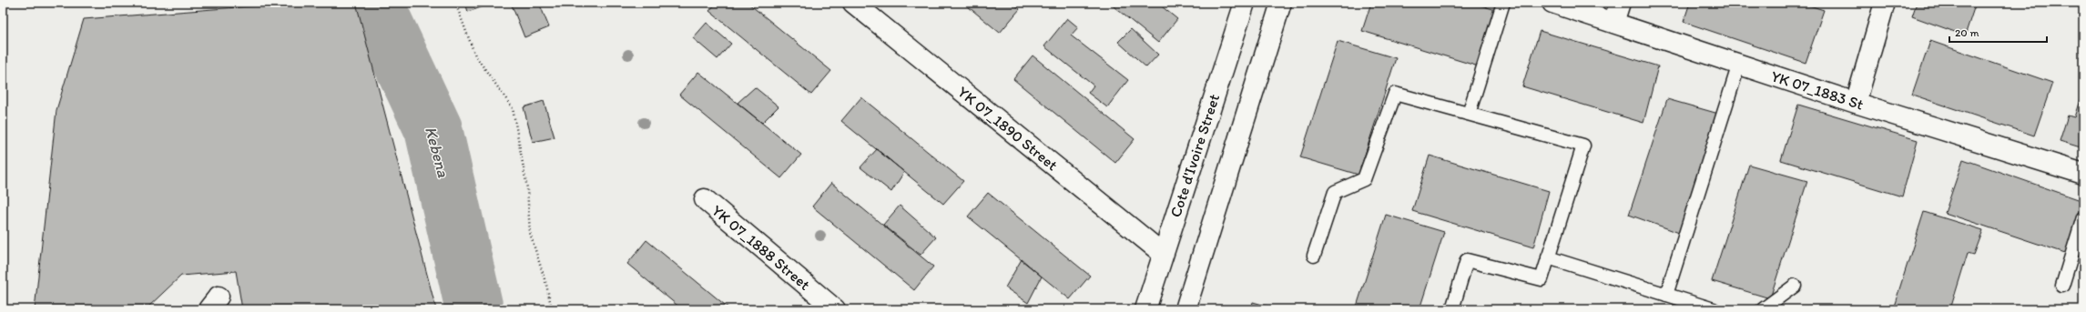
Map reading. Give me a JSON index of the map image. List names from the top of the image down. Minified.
{"streets":{"street":["YK 07_1883 St","YK 07_1890 Street","Cote d'Ivoire Street","YK 07_1888 Street"]},"crossings":[["YK 07_1890 Street","Cote d'Ivoire Street"]],"water":["Kebena"],"scale_bar":"20 m"}
